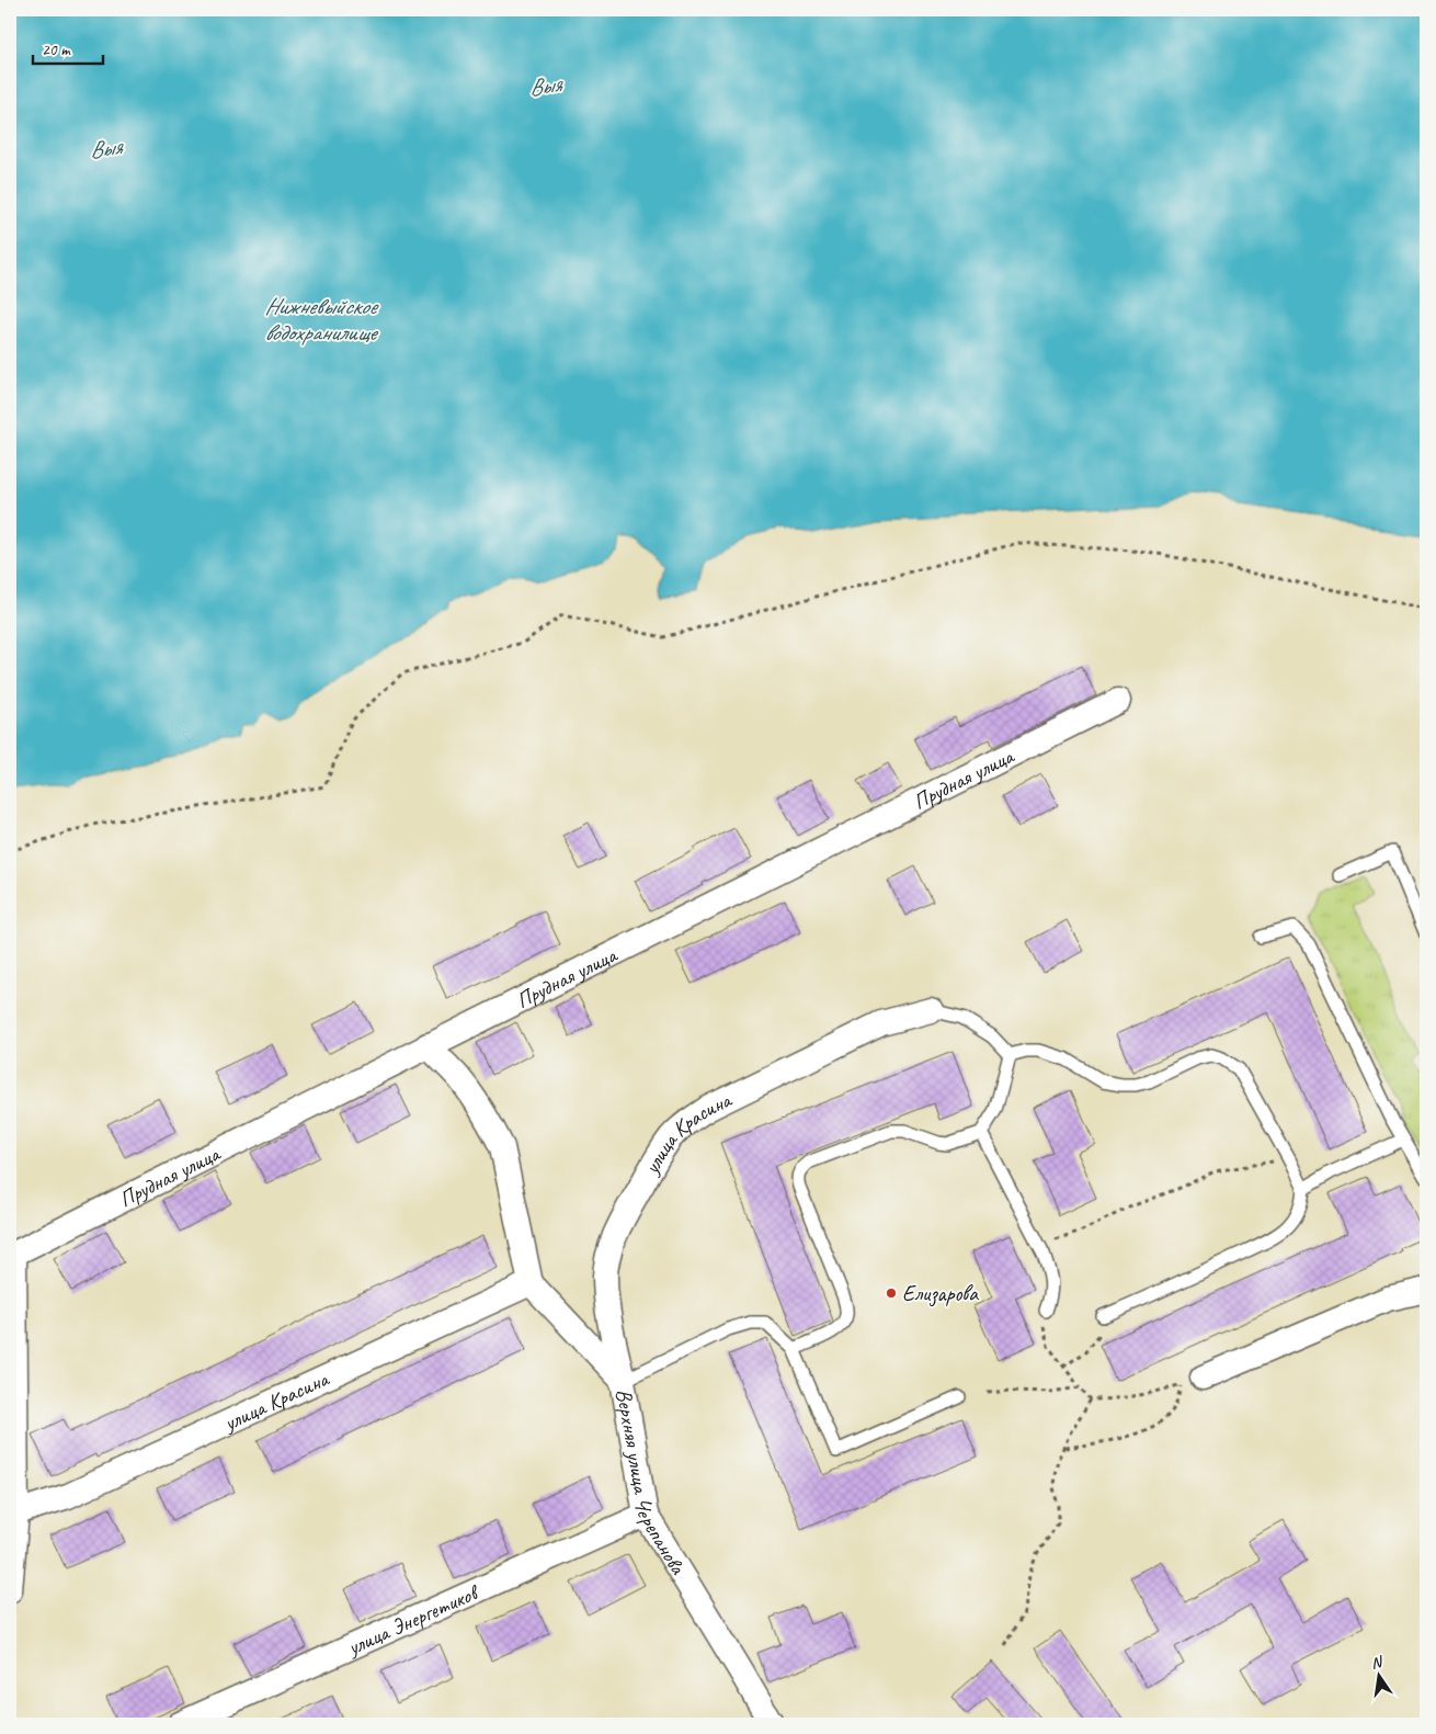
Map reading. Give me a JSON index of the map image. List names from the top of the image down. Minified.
{"streets":{"street":["Прудная улица","улица Красина","Верхняя улица Черепанова","улица Энергетиков"]},"crossings":[["Прудная улица","улица Красина"],["улица Красина","Верхняя улица Черепанова"],["Верхняя улица Черепанова","улица Энергетиков"]],"water":["Выя","Нижневыйское водохранилище"],"places":["Елизарова"],"scale_bar":"20 m","north":"top"}
